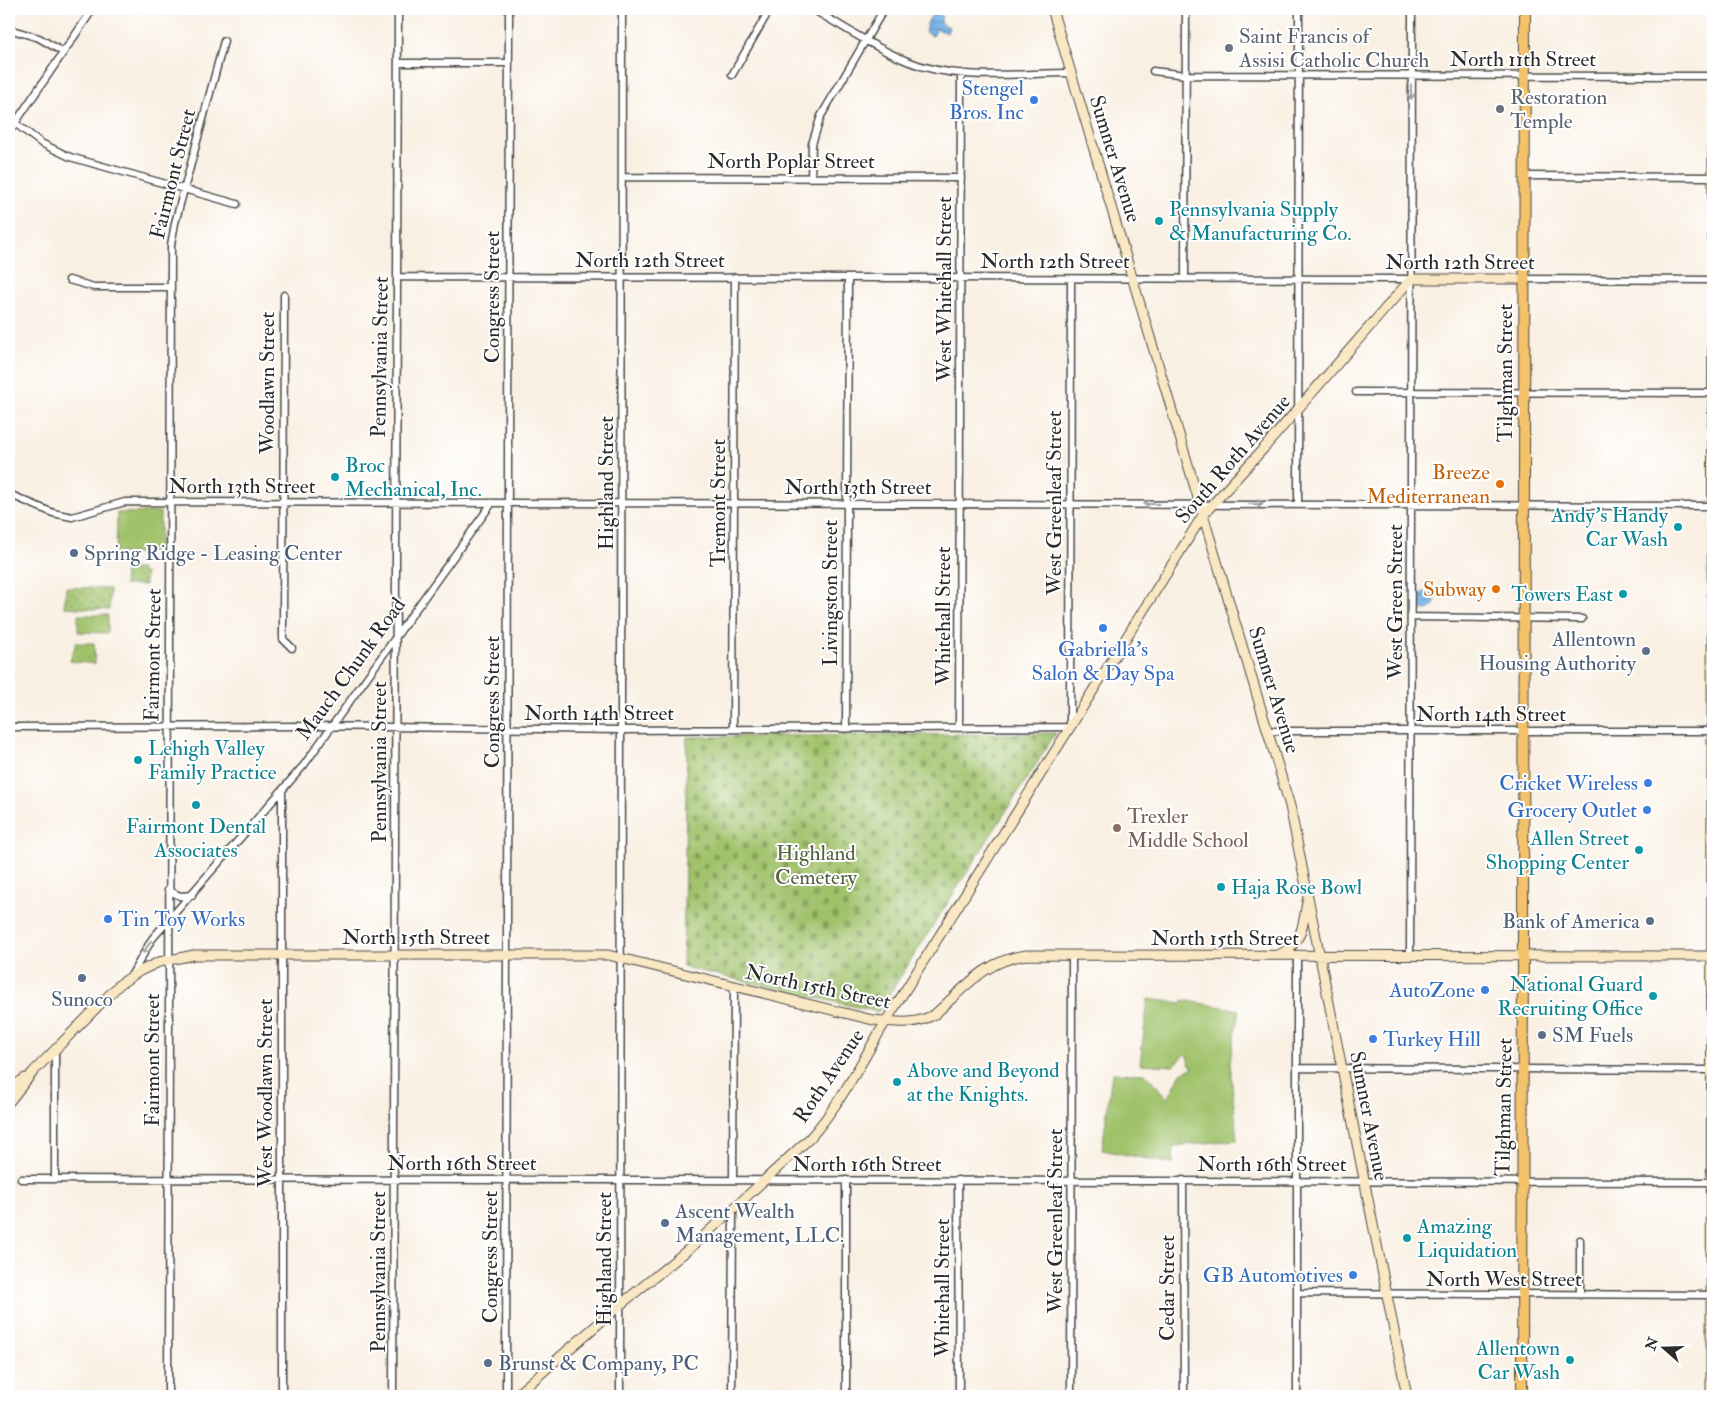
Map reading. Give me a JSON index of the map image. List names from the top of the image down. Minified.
{"streets":{"main road":["Sumner Avenue","North 12th Street","Tilghman Street","South Roth Avenue","Mauch Chunk Road","North 15th Street","Roth Avenue"],"street":["North 11th Street","North Poplar Street","Fairmont Street","West Whitehall Street","Congress Street","Pennsylvania Street","Woodlawn Street","Highland Street","North 13th Street","Tremont Street","West Greenleaf Street","Livingston Street","West Green Street","Whitehall Street","North 14th Street","West Woodlawn Street","North 16th Street","North West Street","Cedar Street"]},"crossings":[["North 11th Street","Tilghman Street"],["North 11th Street","West Green Street"],["Sumner Avenue","North 12th Street"],["Sumner Avenue","South Roth Avenue"],["Sumner Avenue","North 13th Street"],["Sumner Avenue","North 14th Street"],["Sumner Avenue","North 15th Street"],["Sumner Avenue","North 16th Street"],["Sumner Avenue","North West Street"],["North Poplar Street","West Whitehall Street"],["North Poplar Street","Highland Street"],["Fairmont Street","North 13th Street"],["Fairmont Street","Mauch Chunk Road"],["Fairmont Street","North 14th Street"],["Fairmont Street","North 15th Street"],["Fairmont Street","North 16th Street"],["North 12th Street","West Whitehall Street"],["North 12th Street","Congress Street"],["North 12th Street","Pennsylvania Street"],["North 12th Street","Tilghman Street"],["North 12th Street","South Roth Avenue"],["North 12th Street","Highland Street"],["North 12th Street","Tremont Street"],["North 12th Street","West Greenleaf Street"],["North 12th Street","Livingston Street"],["North 12th Street","West Green Street"],["West Whitehall Street","North 13th Street"],["West Whitehall Street","Whitehall Street"],["Congress Street","North 13th Street"],["Congress Street","North 14th Street"],["Congress Street","North 15th Street"],["Congress Street","North 16th Street"],["Pennsylvania Street","North 13th Street"],["Pennsylvania Street","Mauch Chunk Road"],["Pennsylvania Street","North 14th Street"],["Pennsylvania Street","North 15th Street"],["Pennsylvania Street","North 16th Street"],["Tilghman Street","North 13th Street"],["Tilghman Street","North 14th Street"],["Tilghman Street","North 15th Street"],["Tilghman Street","North 16th Street"],["Tilghman Street","North West Street"],["Woodlawn Street","North 13th Street"],["South Roth Avenue","North 13th Street"],["South Roth Avenue","West Greenleaf Street"],["South Roth Avenue","West Green Street"],["South Roth Avenue","North 14th Street"],["South Roth Avenue","Roth Avenue"],["Highland Street","North 13th Street"],["Highland Street","North 14th Street"],["Highland Street","North 15th Street"],["Highland Street","Roth Avenue"],["Highland Street","North 16th Street"],["North 13th Street","Tremont Street"],["North 13th Street","West Greenleaf Street"],["North 13th Street","Livingston Street"],["North 13th Street","West Green Street"],["North 13th Street","Whitehall Street"],["North 13th Street","Mauch Chunk Road"],["Tremont Street","North 14th Street"],["West Greenleaf Street","North 14th Street"],["West Greenleaf Street","North 15th Street"],["West Greenleaf Street","Roth Avenue"],["West Greenleaf Street","North 16th Street"],["Livingston Street","North 14th Street"],["West Green Street","North 14th Street"],["West Green Street","North 15th Street"],["Whitehall Street","North 14th Street"],["Whitehall Street","North 16th Street"],["Mauch Chunk Road","North 14th Street"],["Mauch Chunk Road","North 15th Street"],["Mauch Chunk Road","West Woodlawn Street"],["North 14th Street","Roth Avenue"],["North 15th Street","Roth Avenue"],["North 15th Street","West Woodlawn Street"],["Roth Avenue","North 16th Street"],["West Woodlawn Street","North 16th Street"],["North 16th Street","Cedar Street"]],"parks":["Highland Cemetery"],"places":["Saint Francis of Assisi Catholic Church","Stengel Bros. Inc","Restoration Temple","Pennsylvania Supply & Manufacturing Co.","Broc Mechanical, Inc.","Breeze Mediterranean","Andy’s Handy Car Wash","Spring Ridge - Leasing Center","Subway","Towers East","Gabriella's Salon & Day Spa","Allentown Housing Authority","Lehigh Valley Family Practice","Cricket Wireless","Fairmont Dental Associates","Grocery Outlet","Trexler Middle School","Allen Street Shopping Center","Haja Rose Bowl","Tin Toy Works","Bank of America","Sunoco","AutoZone","National Guard Recruiting Office","SM Fuels","Turkey Hill","Above and Beyond at the Knights.","Ascent Wealth Management, LLC.","Amazing Liquidation","GB Automotives","Allentown Car Wash","Brunst & Company, PC"],"north":"left"}
